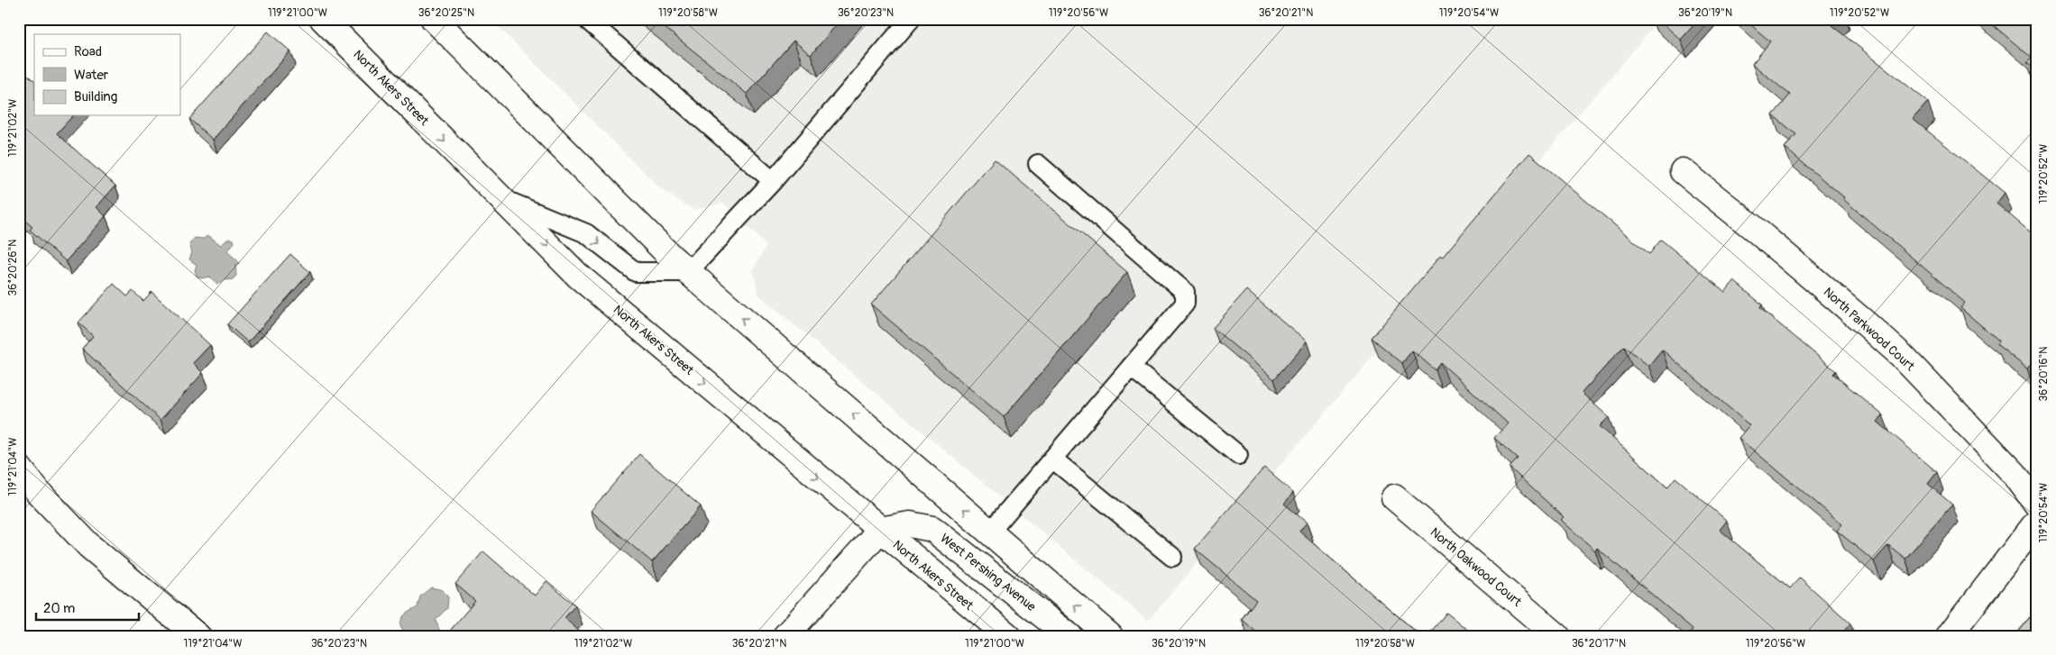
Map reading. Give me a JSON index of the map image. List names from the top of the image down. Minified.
{"streets":{"main road":["North Akers Street","North Parkwood Court","North Oakwood Court","West Pershing Avenue"]},"crossings":[["North Akers Street","West Pershing Avenue"]],"legend":["Road","Water","Building"],"scale_bar":"20 m","coordinates":["119°21'00\"W","36°20'25\"N","119°20'58\"W","36°20'23\"N","119°20'56\"W","36°20'21\"N","119°20'54\"W","36°20'19\"N","119°20'52\"W","119°21'02\"W","36°20'26\"N","36°20'16\"N","119°21'04\"W","36°20'17\"N"]}
